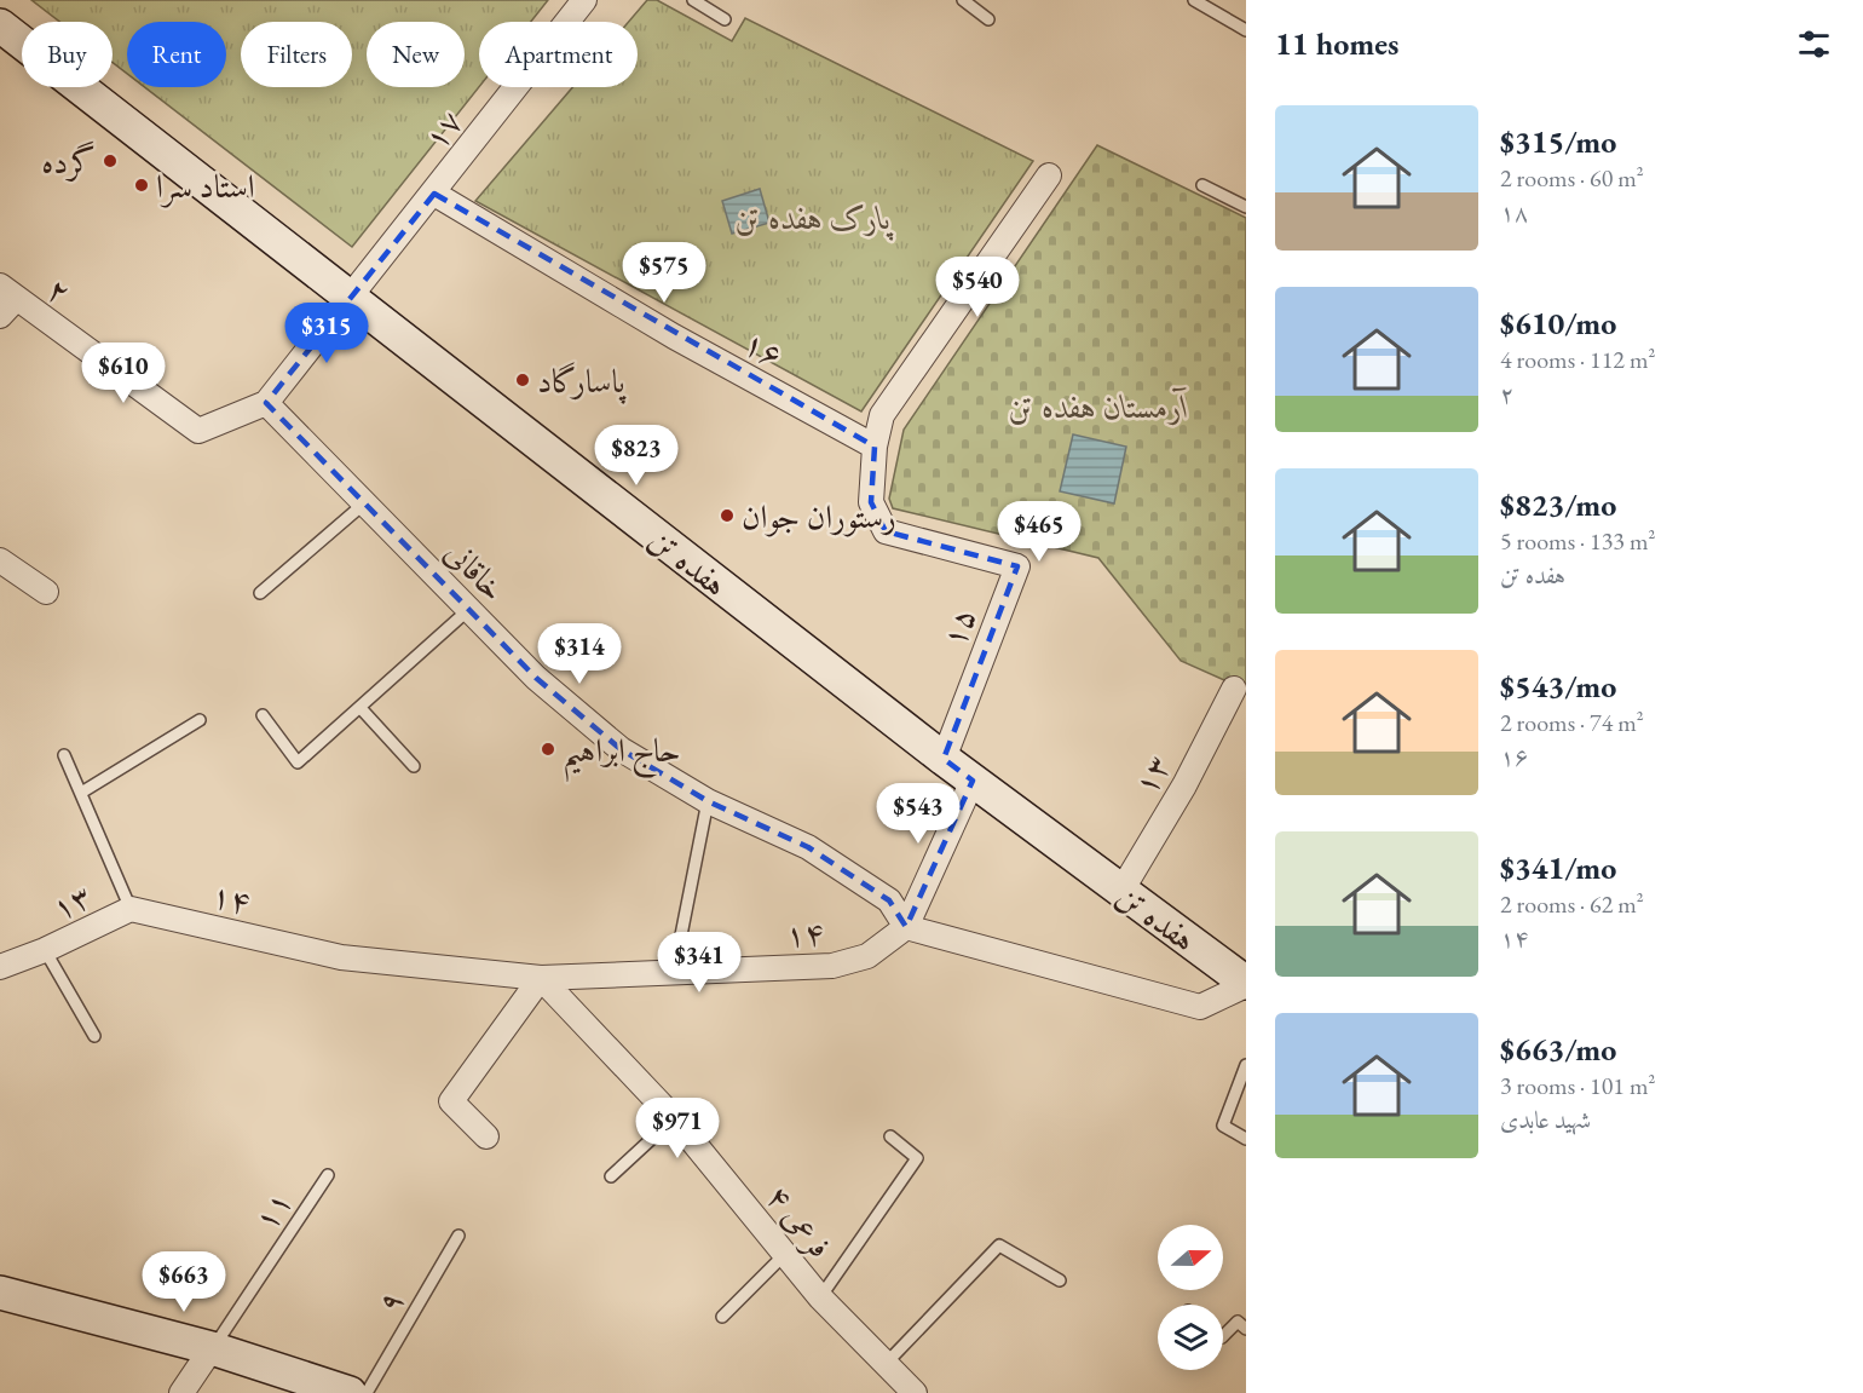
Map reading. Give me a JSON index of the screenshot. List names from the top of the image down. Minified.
{"streets":{"main road":["هفده تن"],"street":["۱۷","۲","۱۶","خاقانی","۱۵","۱۳","۱۴","فرعی ۴"],"lane":["۱۱","۹"]},"crossings":[["۱۷","۲"],["۱۷","۱۶"],["۱۷","هفده تن"],["۱۷","خاقانی"],["۲","خاقانی"],["۱۶","۱۵"],["هفده تن","۱۵"],["هفده تن","۱۳"],["خاقانی","۱۴"],["۱۳","۱۴"],["۱۴","فرعی ۴"]],"parks":["پارک هفده تن","آرمستان هفده تن"],"places":["گرده","استاد سرا","پاسارگاد","رستوران جوان","حاج ابراهیم"],"north":"right","page":{"heading":"11 homes","chip":["Buy","Rent","Filters","New","Apartment"],"list":[{"name":"$315/mo","note":"2 rooms · 60 m² · ۱۸"},{"name":"$610/mo","note":"4 rooms · 112 m² · ۲"},{"name":"$823/mo","note":"5 rooms · 133 m² · هفده تن"},{"name":"$543/mo","note":"2 rooms · 74 m² · ۱۶"},{"name":"$341/mo","note":"2 rooms · 62 m² · ۱۴"},{"name":"$663/mo","note":"3 rooms · 101 m² · شهید عابدی"}],"price":["$575","$540","$315","$610","$823","$465","$314","$543","$341","$971","$663"]}}
